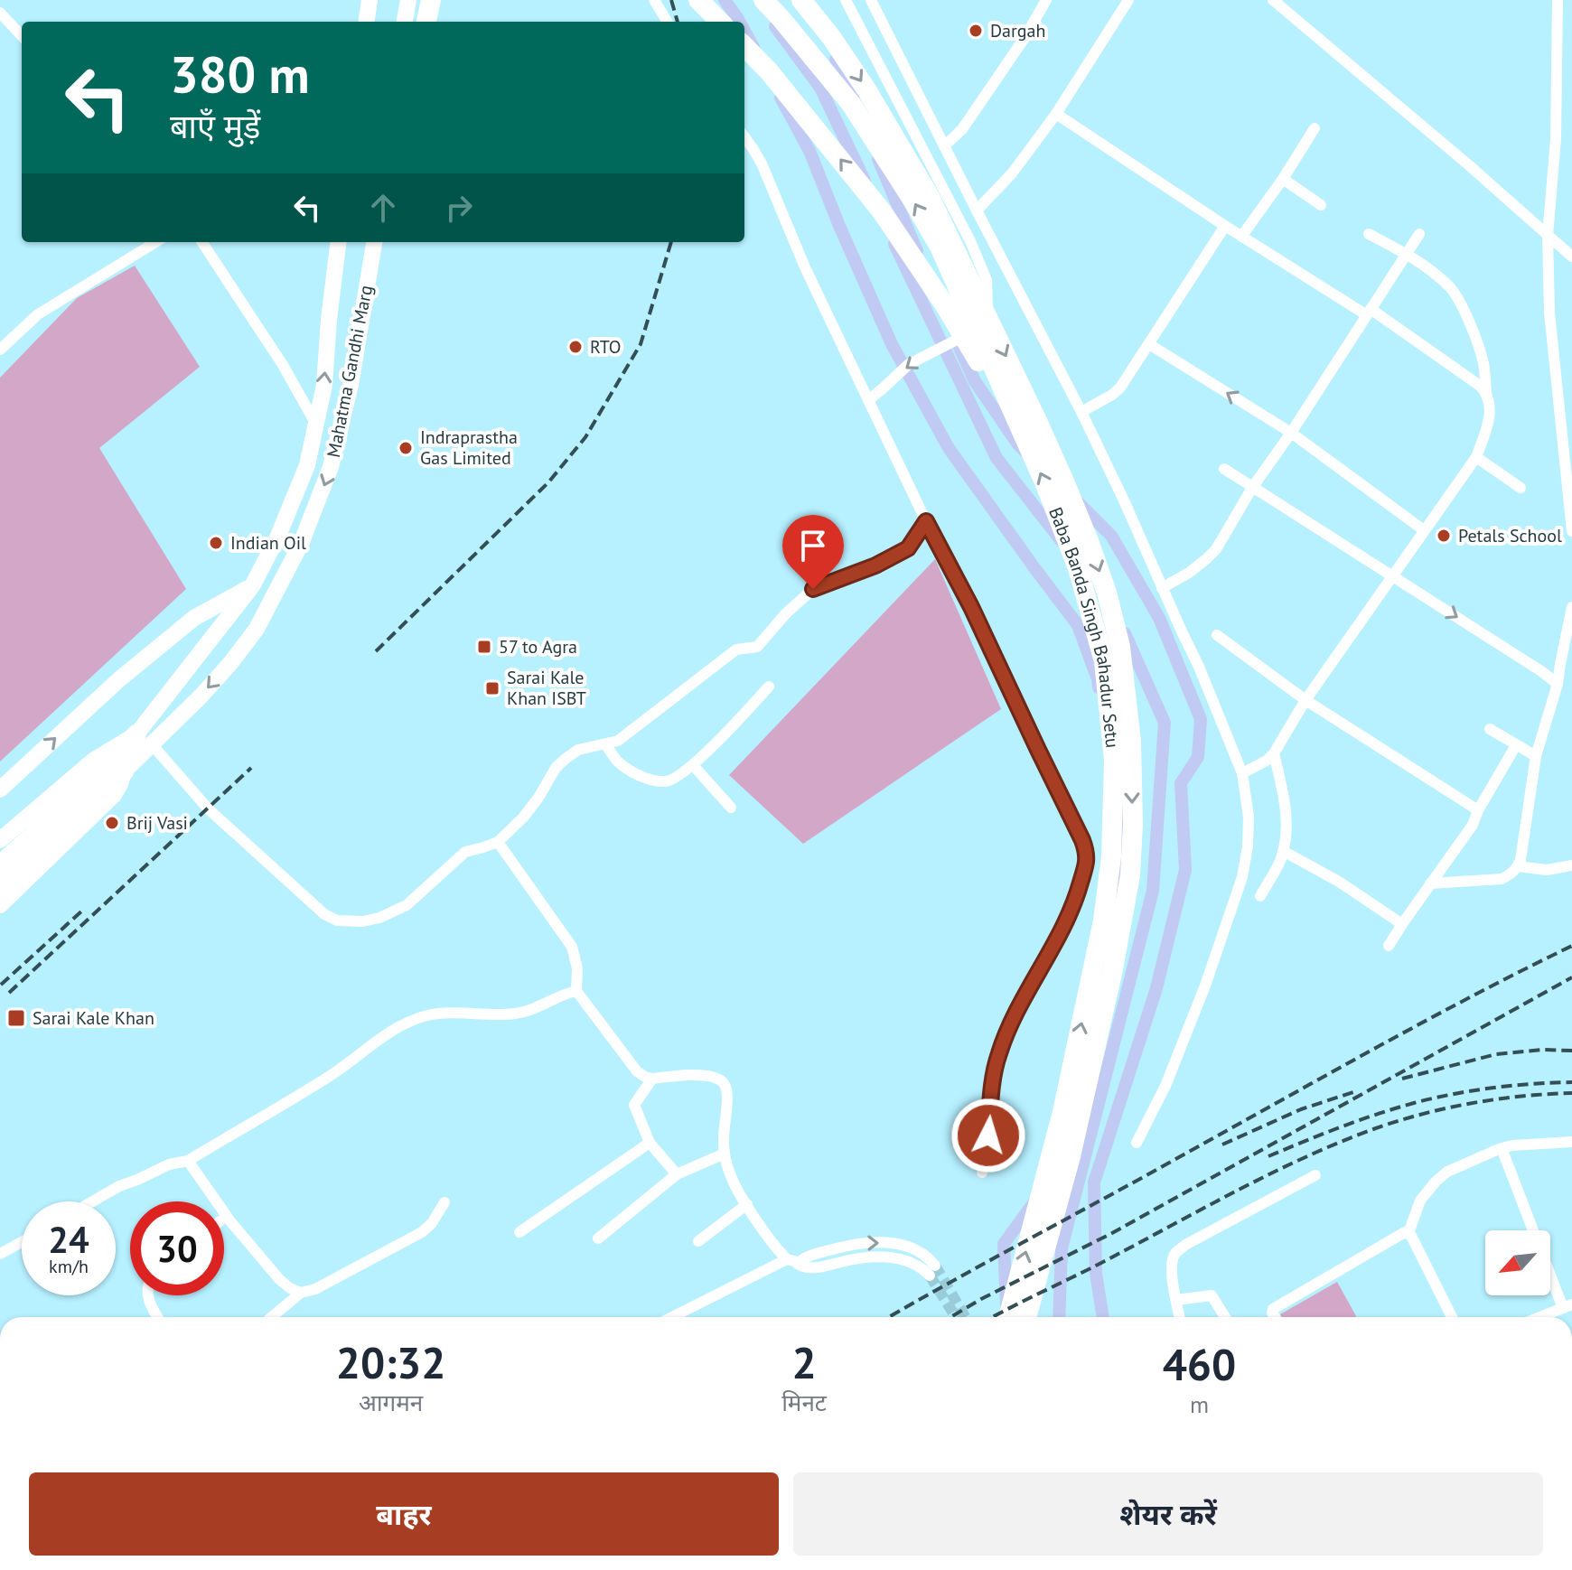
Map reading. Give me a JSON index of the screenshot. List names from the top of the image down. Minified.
{"streets":{"highway":["Baba Banda Singh Bahadur Setu"],"main road":["Mahatma Gandhi Marg"]},"places":{"other":["Dargah","RTO","Indraprastha Gas Limited","Petals School","Indian Oil","Brij Vasi"],"transit":["57 to Agra","Sarai Kale Khan ISBT","Sarai Kale Khan"]},"north":"bottom left","page":{"turn":["380 m","बाएँ मुड़ें"],"speed":"24 km/h","limit":"30","eta":["20:32","आगमन","2","मिनट","460","m"],"buttons":["बाहर","शेयर करें"]}}
